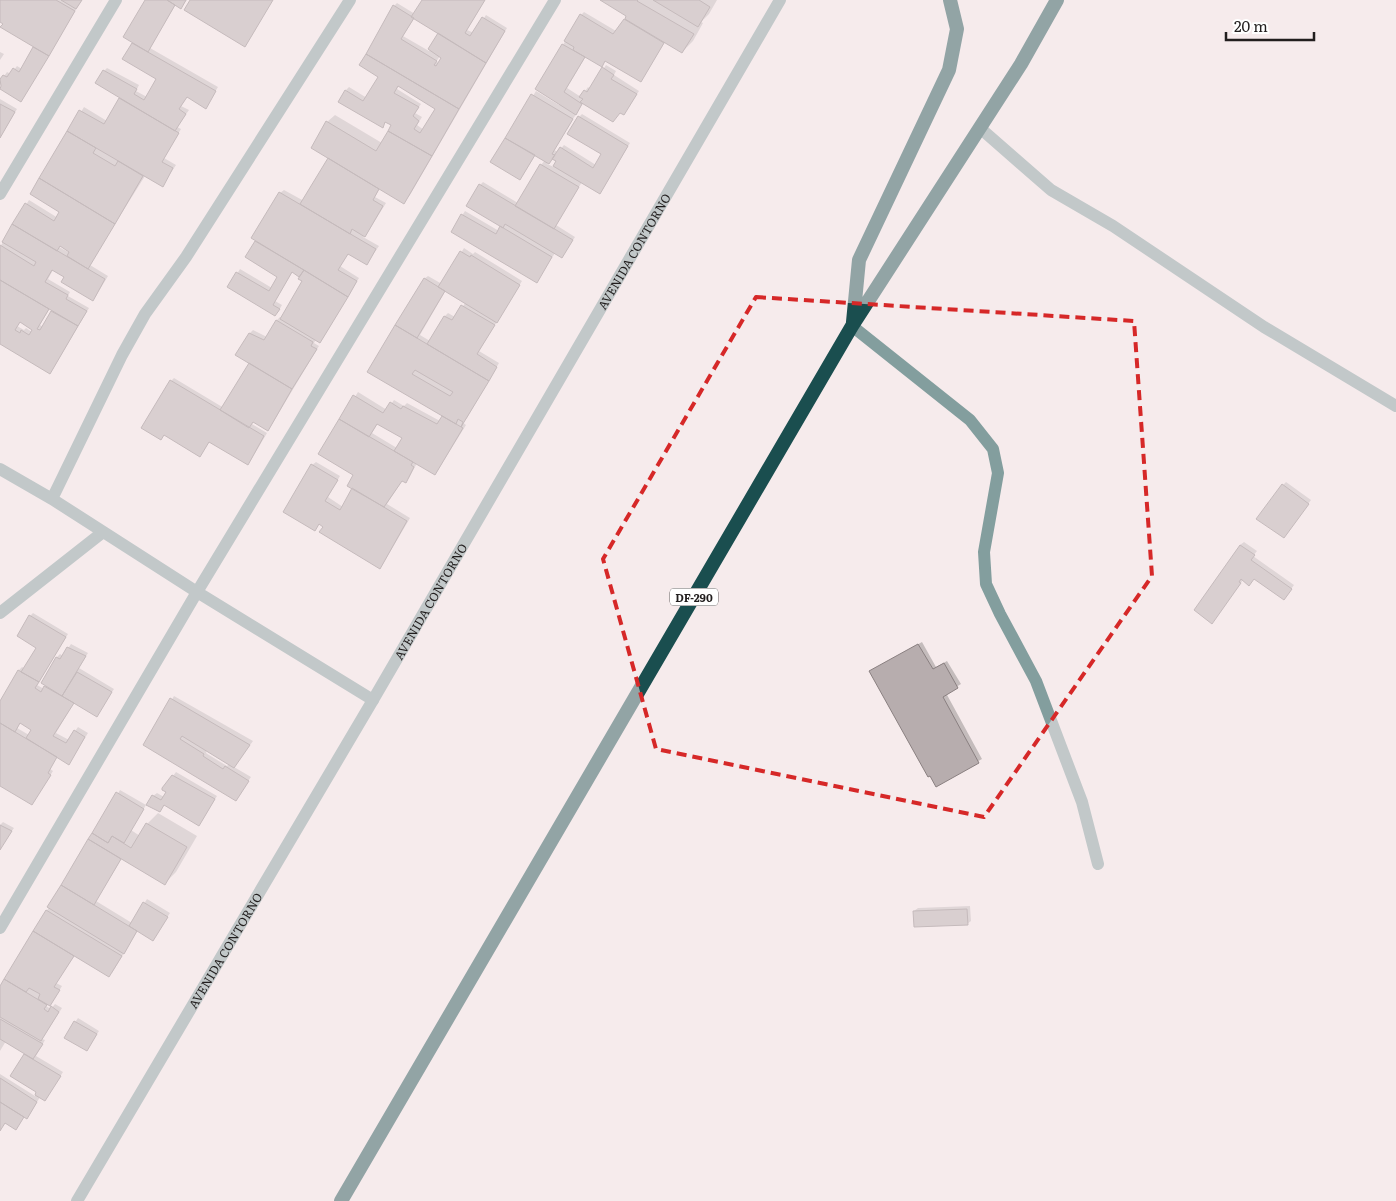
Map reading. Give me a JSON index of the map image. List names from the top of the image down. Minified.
{"streets":{"highway":["DF-290"],"street":["AVENIDA CONTORNO"]},"scale_bar":"20 m"}
